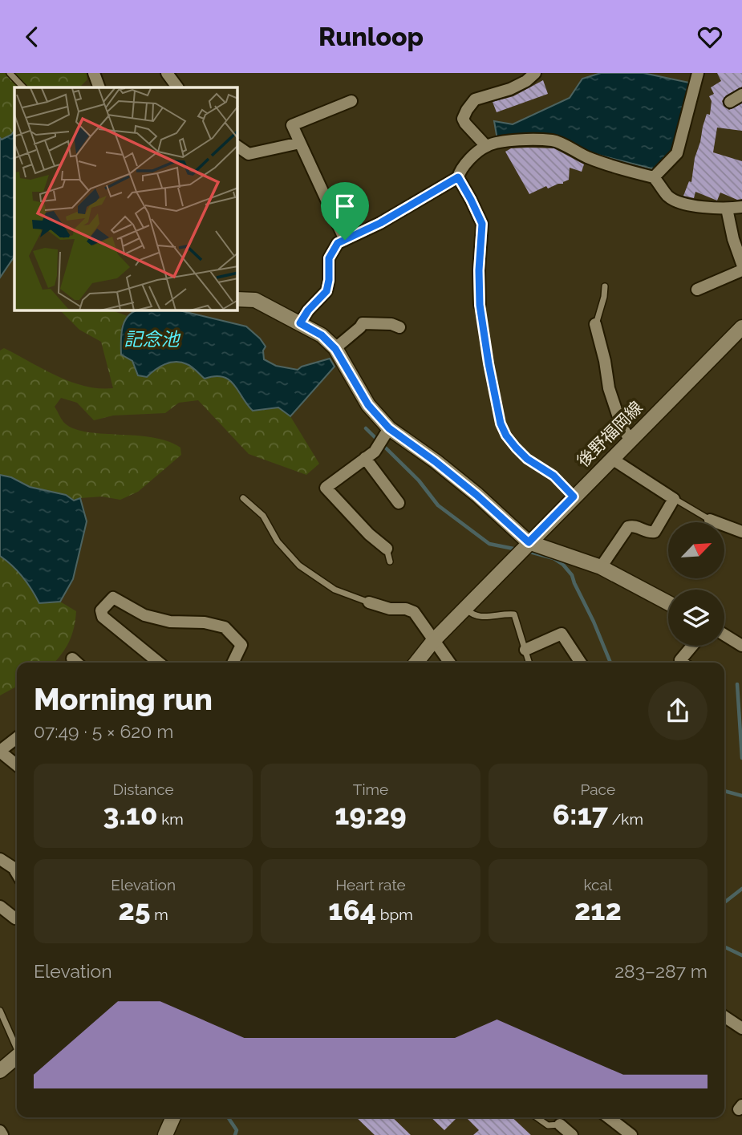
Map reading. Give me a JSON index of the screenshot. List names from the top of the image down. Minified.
{"streets":{"street":["後野福岡線"]},"water":["記念池"],"north":"top right","page":{"header":"Runloop","heading":["Morning run","07:49 · 5 × 620 m"],"stats":[["Distance","3.10 km"],["Time","19:29"],["Pace","6:17 /km"],["Elevation","25 m"],["Heart rate","164 bpm"],["kcal","212"]],"chart":["Elevation","283–287 m"]}}
